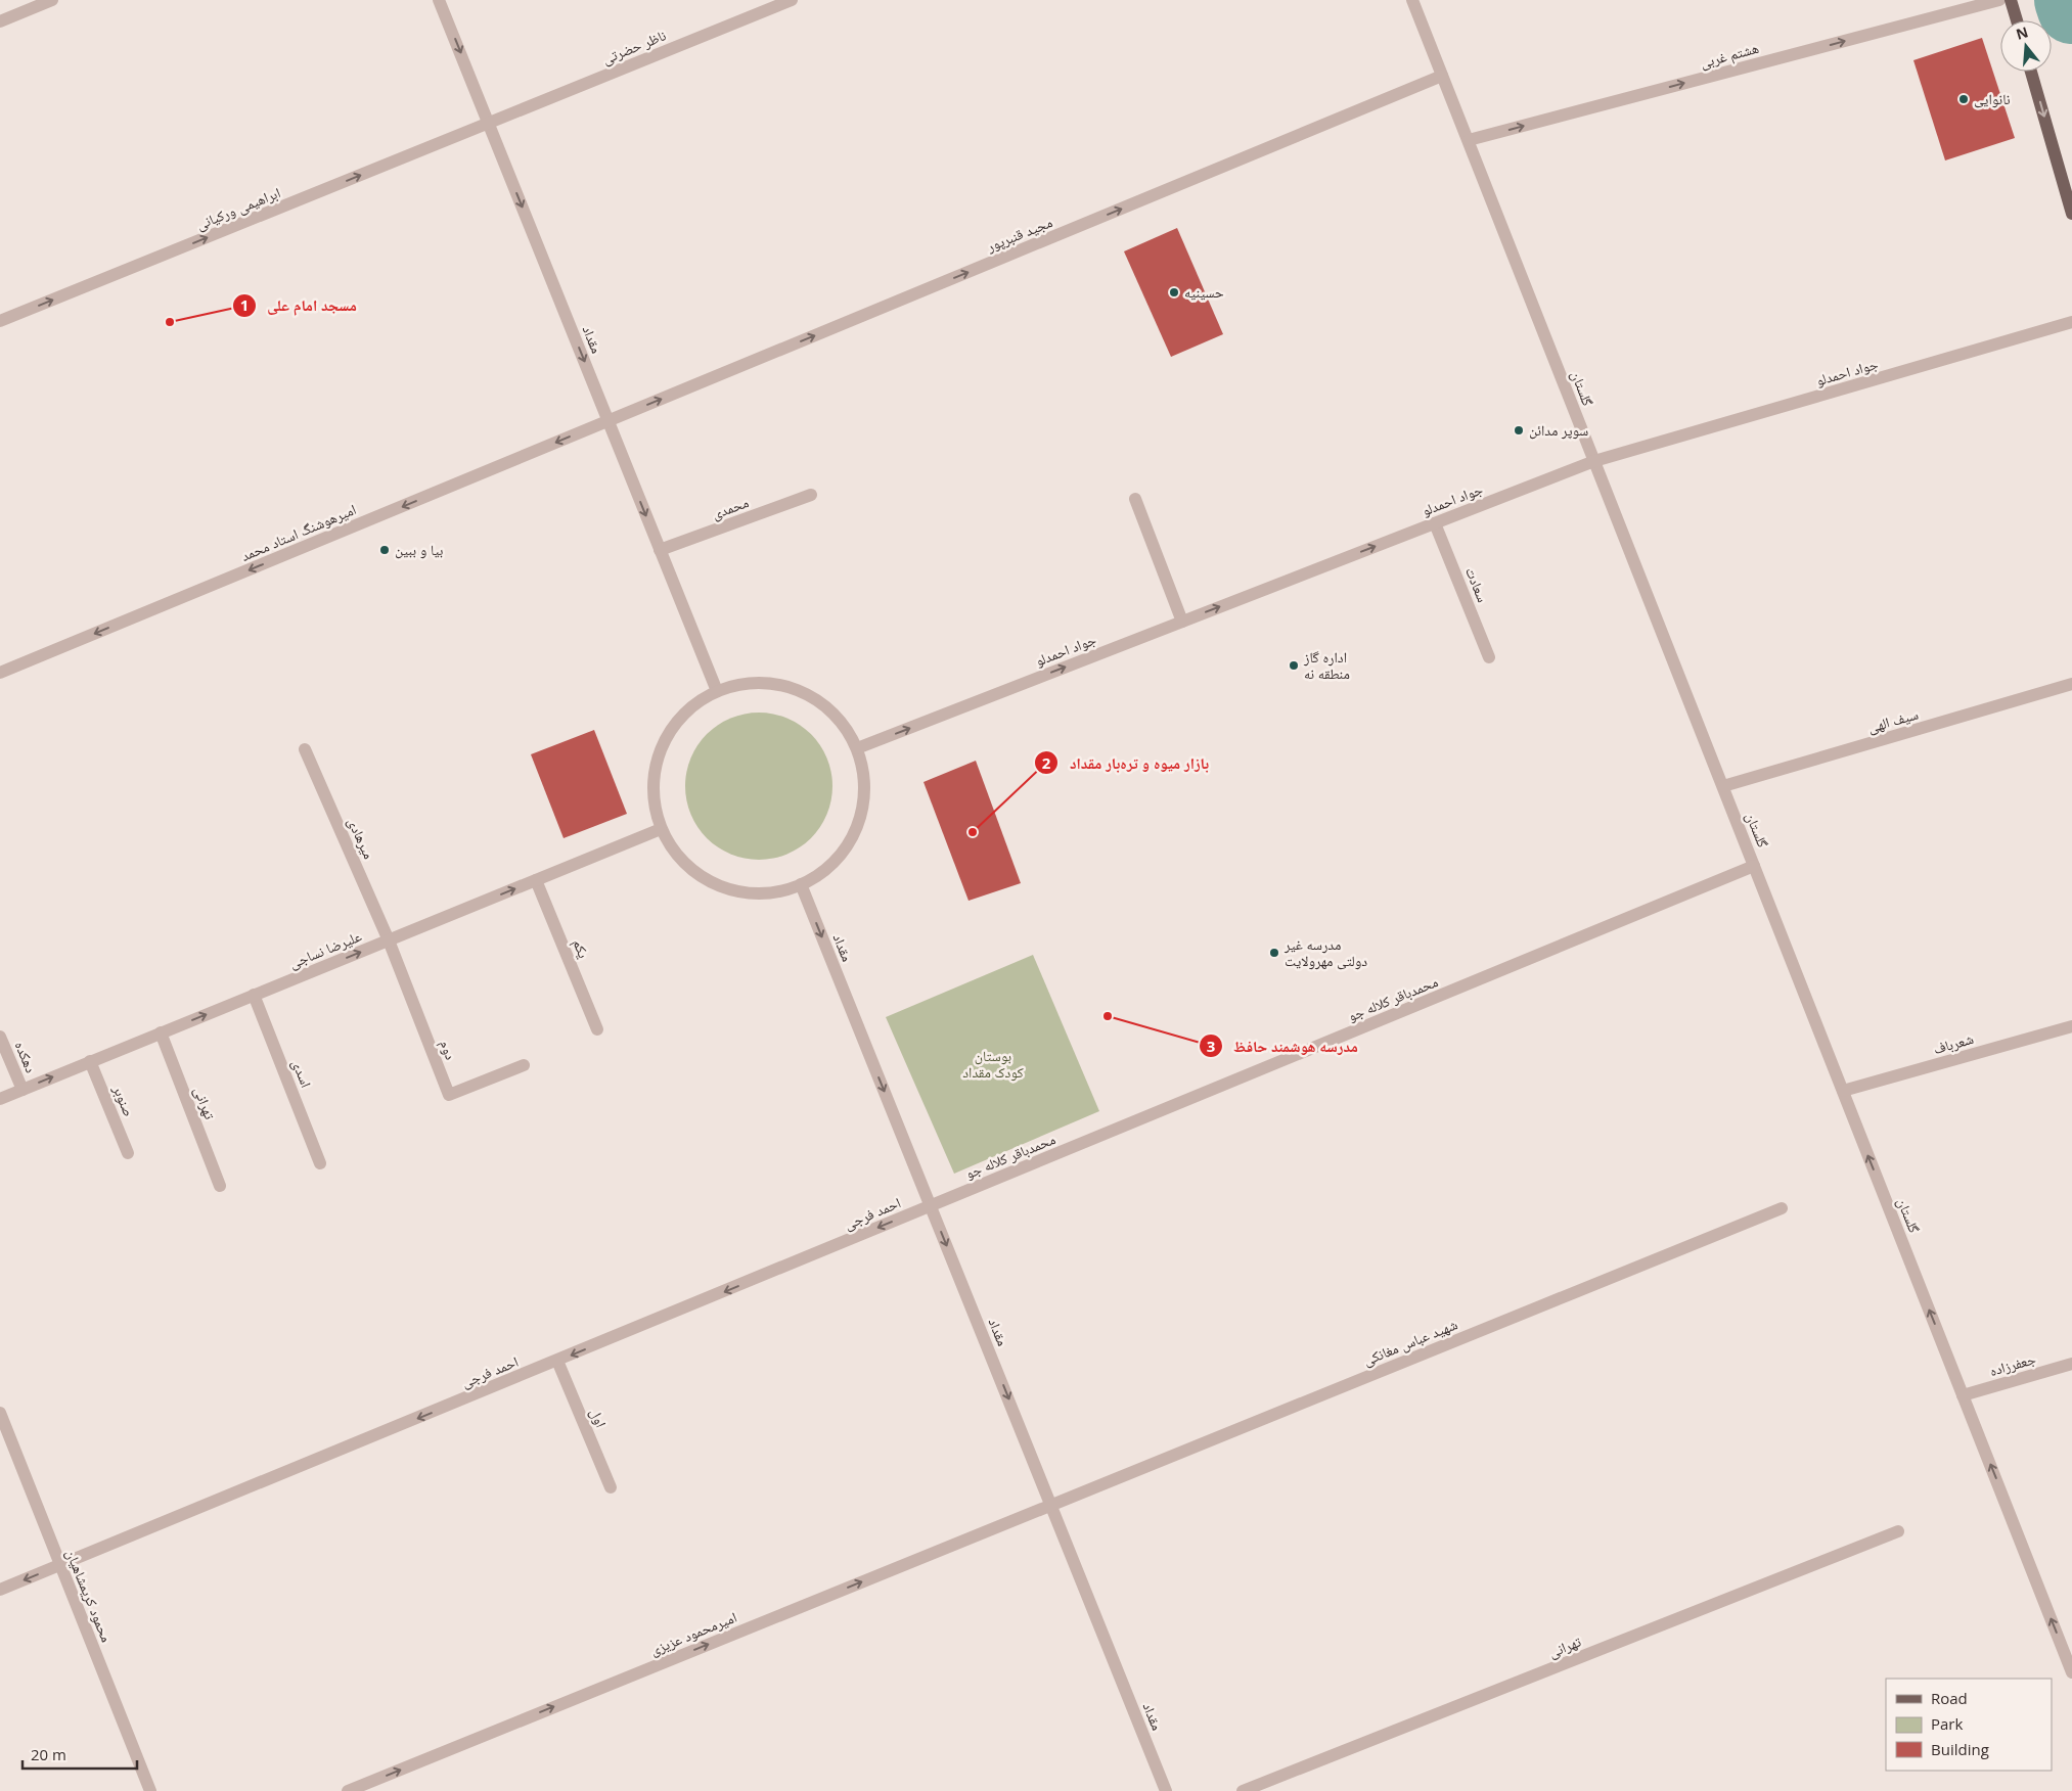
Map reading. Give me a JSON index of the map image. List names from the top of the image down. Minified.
{"streets":{"street":["ناظر حضرتی","هشتم غربی","ابراهیمی ورکیانی","مجید قنبرپور","مقداد","جواد احمدلو","گلستان","محمدی","امیرهوشنگ استاد محمد","سعادت","سیف الهی","میرهادی","یکم","علیرضا نساجی","محمدباقر کلاله جو","شعرباف","دوم","دهکده","اسدی","صنوبر","تهرانی","احمد فرجی","شهید عباس مغانکی","جعفرزاده","اول","محمود کریمشاهیان","امیرمحمود عزیزی"]},"crossings":[["ناظر حضرتی","ابراهیمی ورکیانی"],["ناظر حضرتی","مقداد"],["هشتم غربی","گلستان"],["ابراهیمی ورکیانی","مقداد"],["مجید قنبرپور","مقداد"],["مجید قنبرپور","گلستان"],["مجید قنبرپور","امیرهوشنگ استاد محمد"],["مقداد","محمدی"],["مقداد","امیرهوشنگ استاد محمد"],["مقداد","محمدباقر کلاله جو"],["مقداد","احمد فرجی"],["مقداد","شهید عباس مغانکی"],["مقداد","امیرمحمود عزیزی"],["جواد احمدلو","گلستان"],["جواد احمدلو","سعادت"],["گلستان","سیف الهی"],["گلستان","محمدباقر کلاله جو"],["گلستان","شعرباف"],["گلستان","جعفرزاده"],["میرهادی","علیرضا نساجی"],["میرهادی","دوم"],["یکم","علیرضا نساجی"],["علیرضا نساجی","دوم"],["علیرضا نساجی","دهکده"],["علیرضا نساجی","اسدی"],["علیرضا نساجی","صنوبر"],["علیرضا نساجی","تهرانی"],["محمدباقر کلاله جو","احمد فرجی"],["احمد فرجی","اول"],["احمد فرجی","محمود کریمشاهیان"],["شهید عباس مغانکی","امیرمحمود عزیزی"]],"one_way":["هشتم غربی","ابراهیمی ورکیانی","مجید قنبرپور","مقداد","جواد احمدلو","امیرهوشنگ استاد محمد","علیرضا نساجی","احمد فرجی","امیرمحمود عزیزی"],"parks":["بوستان کودک مقداد"],"places":["نانوایی","حسینیه","مسجد امام علی","سوپر مدائن","بیا و ببین","اداره گاز منطقه نه","بازار میوه و تره‌بار مقداد","مدرسه غیر دولتی مهرولایت","مدرسه هوشمند حافظ"],"legend":["Road","Park","Building"],"scale_bar":"20 m","north":"top"}
